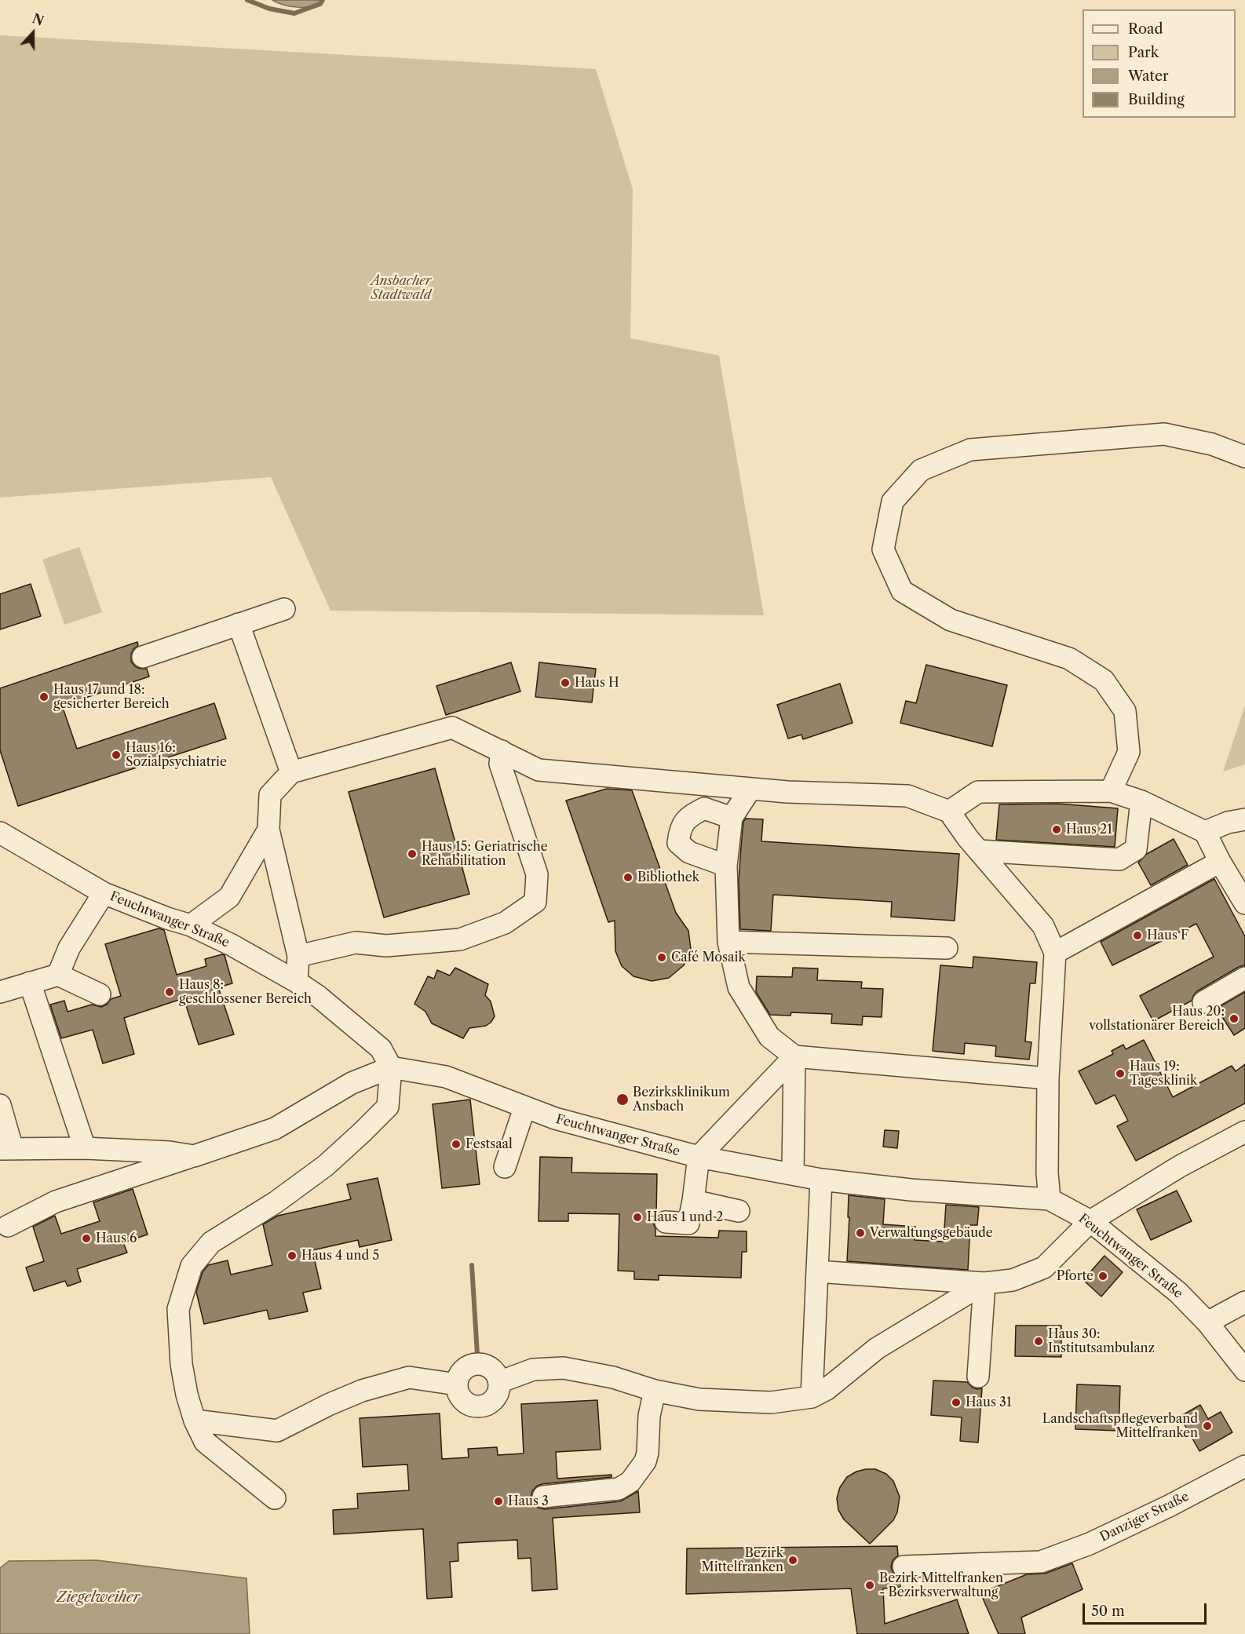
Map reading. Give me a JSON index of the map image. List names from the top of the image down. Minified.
{"streets":{"street":["Feuchtwanger Straße","Danziger Straße"]},"water":["Ziegelweiher"],"parks":["Ansbacher Stadtwald"],"places":["Haus H","Haus 17 und 18: gesicherter Bereich","Haus 16: Sozialpsychiatrie","Haus 21","Haus 15: Geriatrische Rehabilitation","Bibliothek","Haus F","Café Mosaik","Haus 8: geschlossener Bereich","Haus 20: vollstationärer Bereich","Haus 19: Tagesklinik","Bezirksklinikum Ansbach","Festsaal","Haus 1 und 2","Verwaltungsgebäude","Haus 6","Haus 4 und 5","Pforte","Haus 30: Institutsambulanz","Haus 31","Landschaftspflegeverband Mittelfranken","Haus 3","Bezirk Mittelfranken","Bezirk Mittelfranken - Bezirksverwaltung"],"legend":["Road","Park","Water","Building"],"scale_bar":"50 m","north":"top"}
